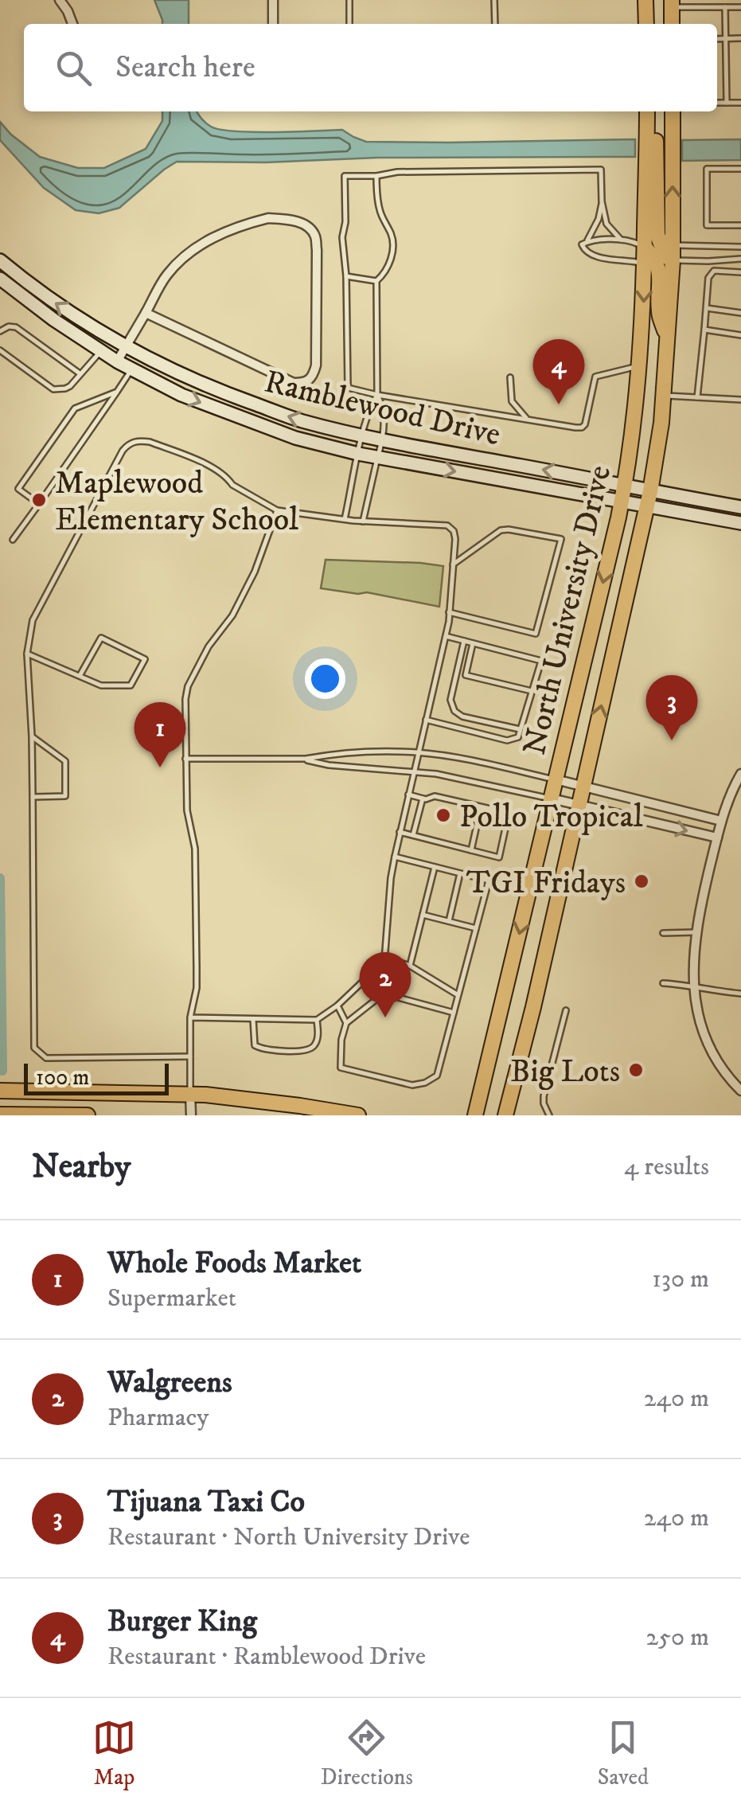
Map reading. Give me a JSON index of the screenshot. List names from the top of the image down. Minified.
{"streets":{"main road":["North University Drive"],"street":["Ramblewood Drive"]},"crossings":[["Ramblewood Drive","North University Drive"]],"places":["Maplewood Elementary School","Pollo Tropical","TGI Fridays","Big Lots"],"scale_bar":"100 m","page":{"search":"Search here","pins":["4","3","1","2"],"scale":"100 m","heading":["Nearby","4 results"],"list":[{"mark":"1","name":"Whole Foods Market","note":"Supermarket","value":"130 m"},{"mark":"2","name":"Walgreens","note":"Pharmacy","value":"240 m"},{"mark":"3","name":"Tijuana Taxi Co","note":"Restaurant · North University Drive","value":"240 m"},{"mark":"4","name":"Burger King","note":"Restaurant · Ramblewood Drive","value":"250 m"}],"nav":["Map","Directions","Saved"]}}
